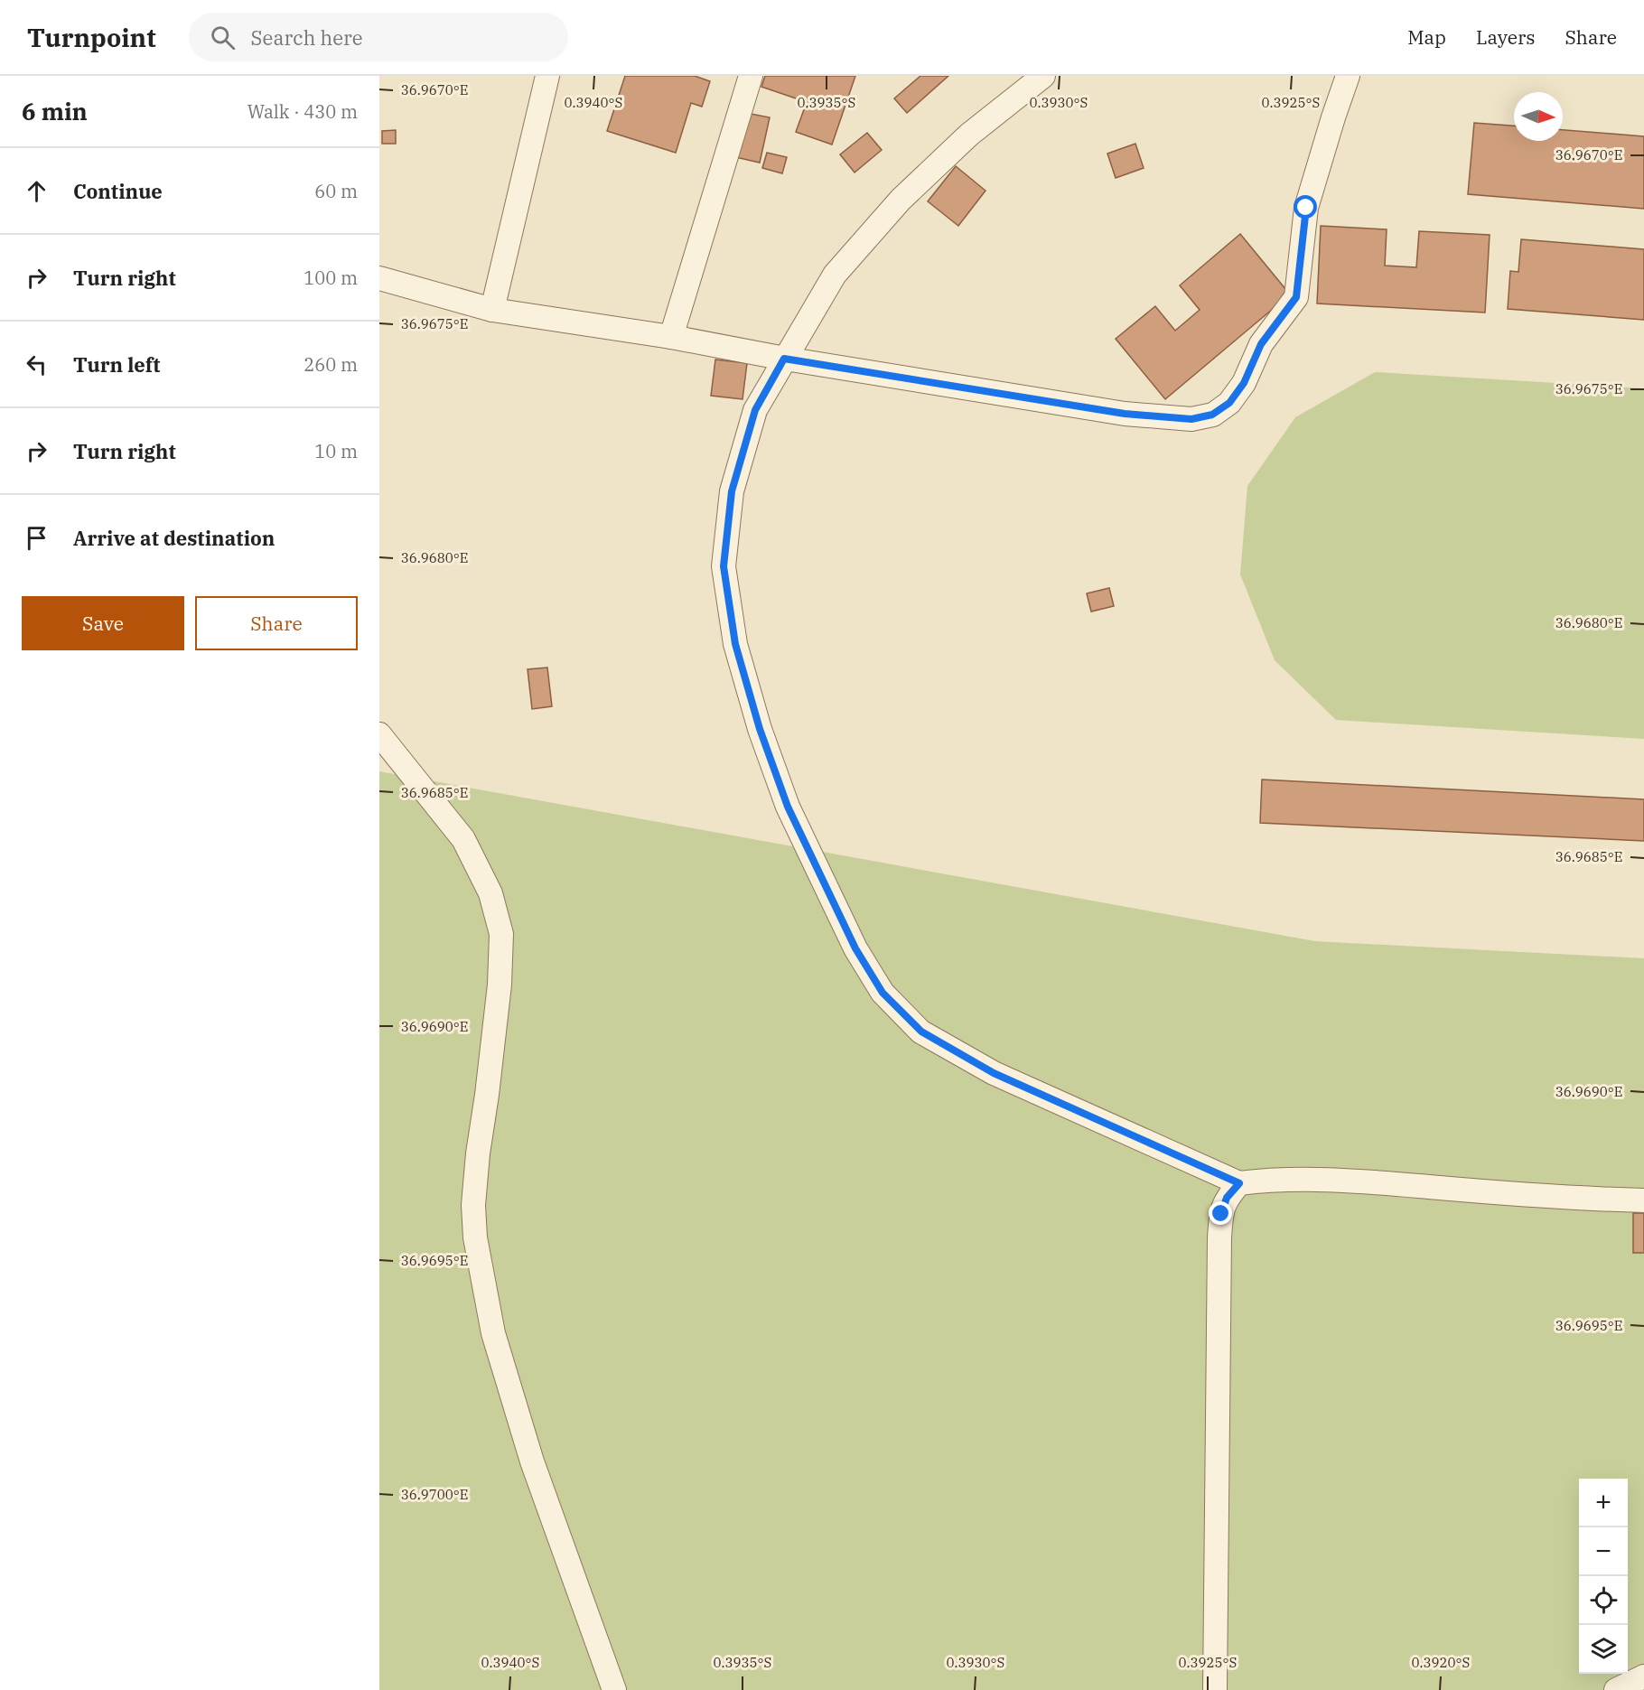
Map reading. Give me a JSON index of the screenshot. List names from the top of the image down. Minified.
{"north":"right","page":{"header":"Turnpoint","search":"Search here","nav":["Map","Layers","Share"],"heading":["6 min","Walk · 430 m"],"list":[["Continue","60 m"],["Turn right","100 m"],["Turn left","260 m"],["Turn right","10 m"],"Arrive at destination"],"buttons":["Save","Share"],"map_buttons":["+","−"]},"coordinates":["36.9670°E","0.3940°S","0.3935°S","0.3925°S","0.3930°S","36.9675°E","36.9680°E","36.9685°E","36.9690°E","36.9695°E","36.9700°E","0.3920°S"]}
